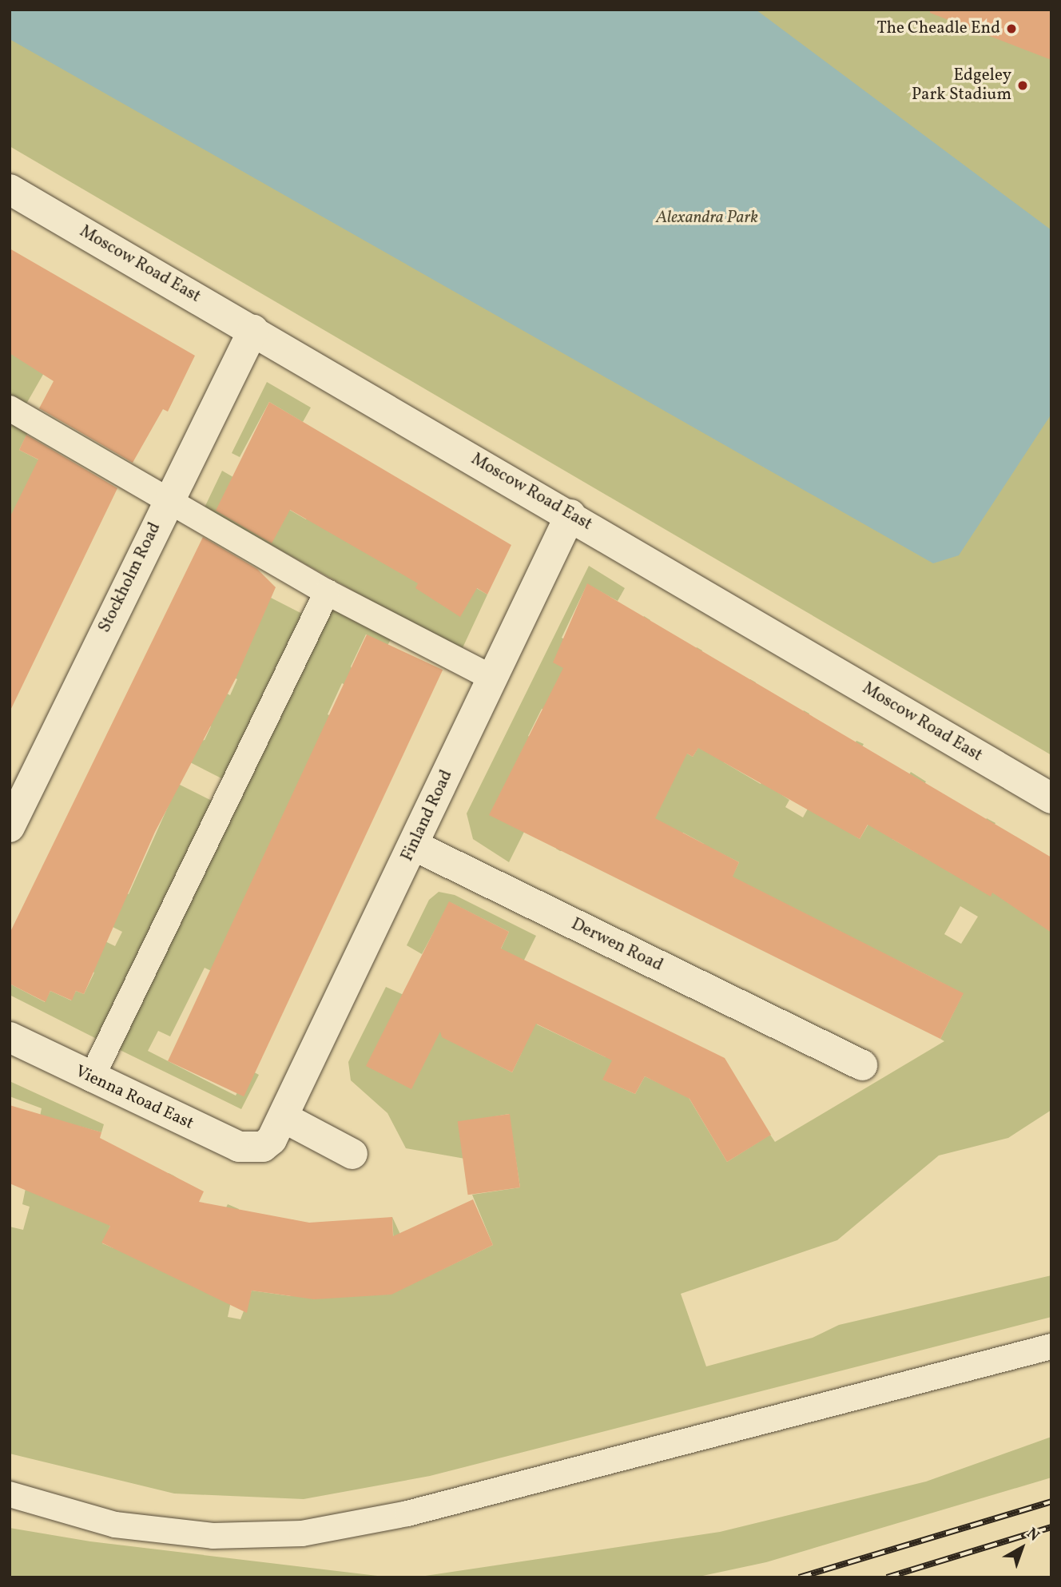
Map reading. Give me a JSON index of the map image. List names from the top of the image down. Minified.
{"streets":{"street":["Moscow Road East","Stockholm Road","Finland Road","Derwen Road","Vienna Road East"]},"crossings":[["Moscow Road East","Stockholm Road"],["Moscow Road East","Finland Road"],["Finland Road","Derwen Road"],["Finland Road","Vienna Road East"]],"parks":["Alexandra Park"],"places":["The Cheadle End","Edgeley Park Stadium"],"north":"top right"}
